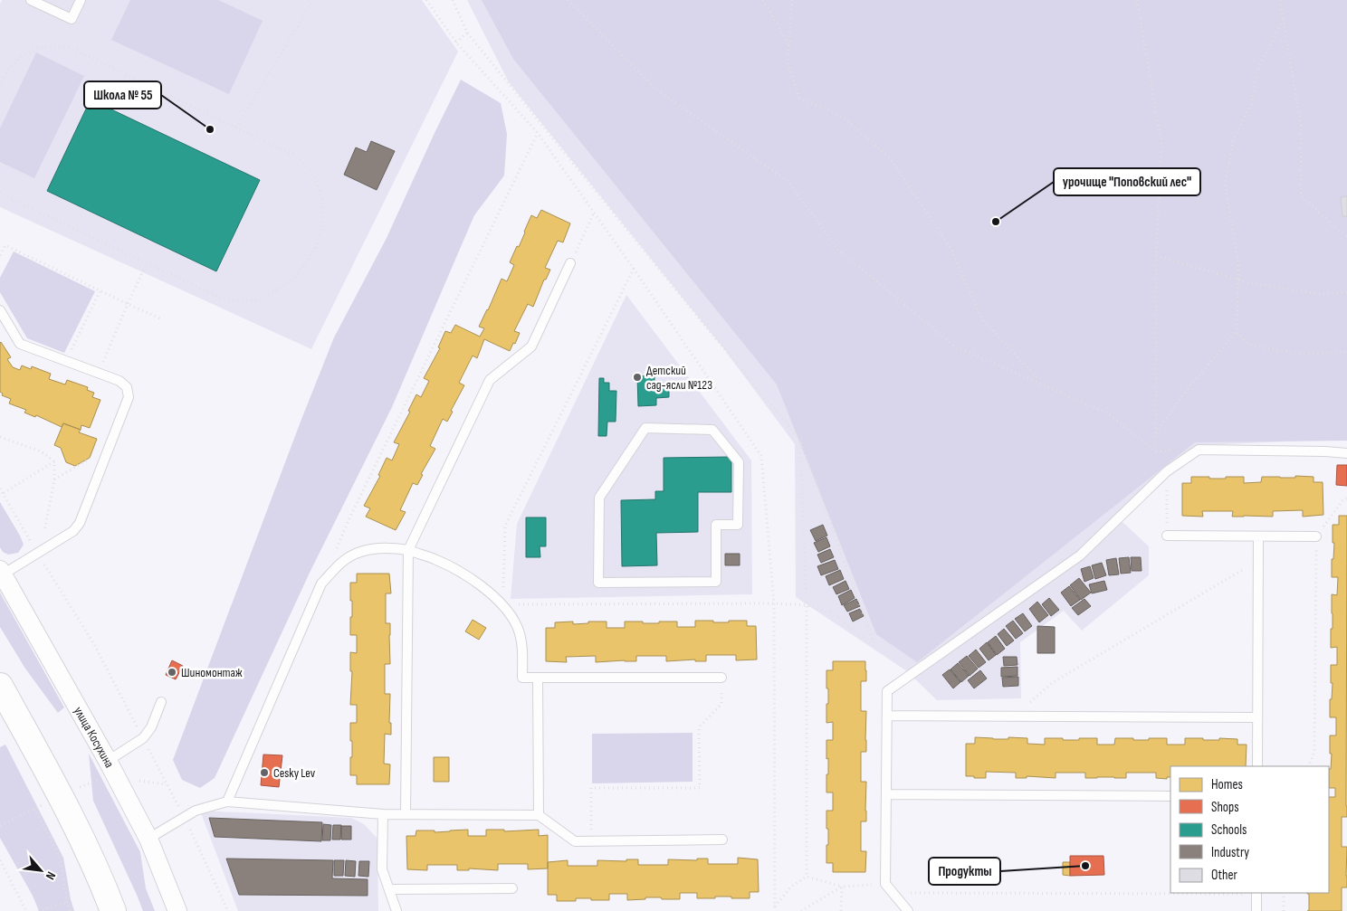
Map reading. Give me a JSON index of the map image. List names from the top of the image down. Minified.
{"streets":{"street":["улица Косухина"]},"places":["Школа № 55","урочище \"Поповский лес\"","Детский сад-ясли №123","Шиномонтаж","Cesky Lev","Продукты"],"legend":["Homes","Shops","Schools","Industry","Other"],"north":"bottom right"}
